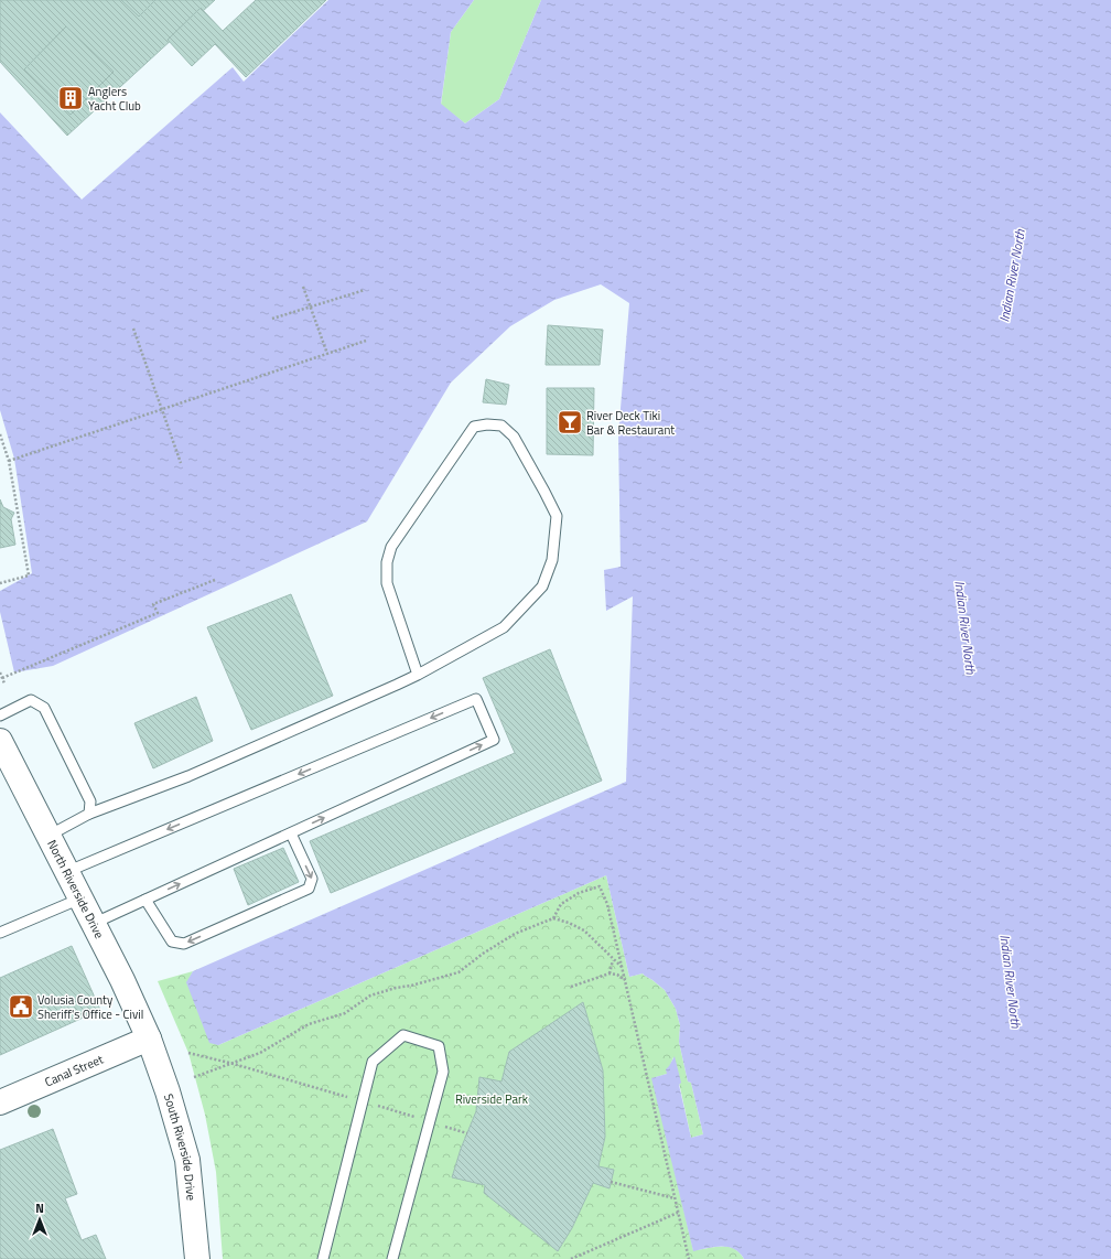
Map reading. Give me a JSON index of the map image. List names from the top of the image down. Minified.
{"streets":{"main road":["North Riverside Drive","Canal Street","South Riverside Drive"]},"crossings":[["North Riverside Drive","Canal Street"],["North Riverside Drive","South Riverside Drive"],["Canal Street","South Riverside Drive"]],"water":["Indian River North"],"parks":["Riverside Park"],"places":{"building":["Anglers Yacht Club"],"bar":["River Deck Tiki Bar & Restaurant"],"public building":["Volusia County Sheriff's Office - Civil"]},"north":"top"}
